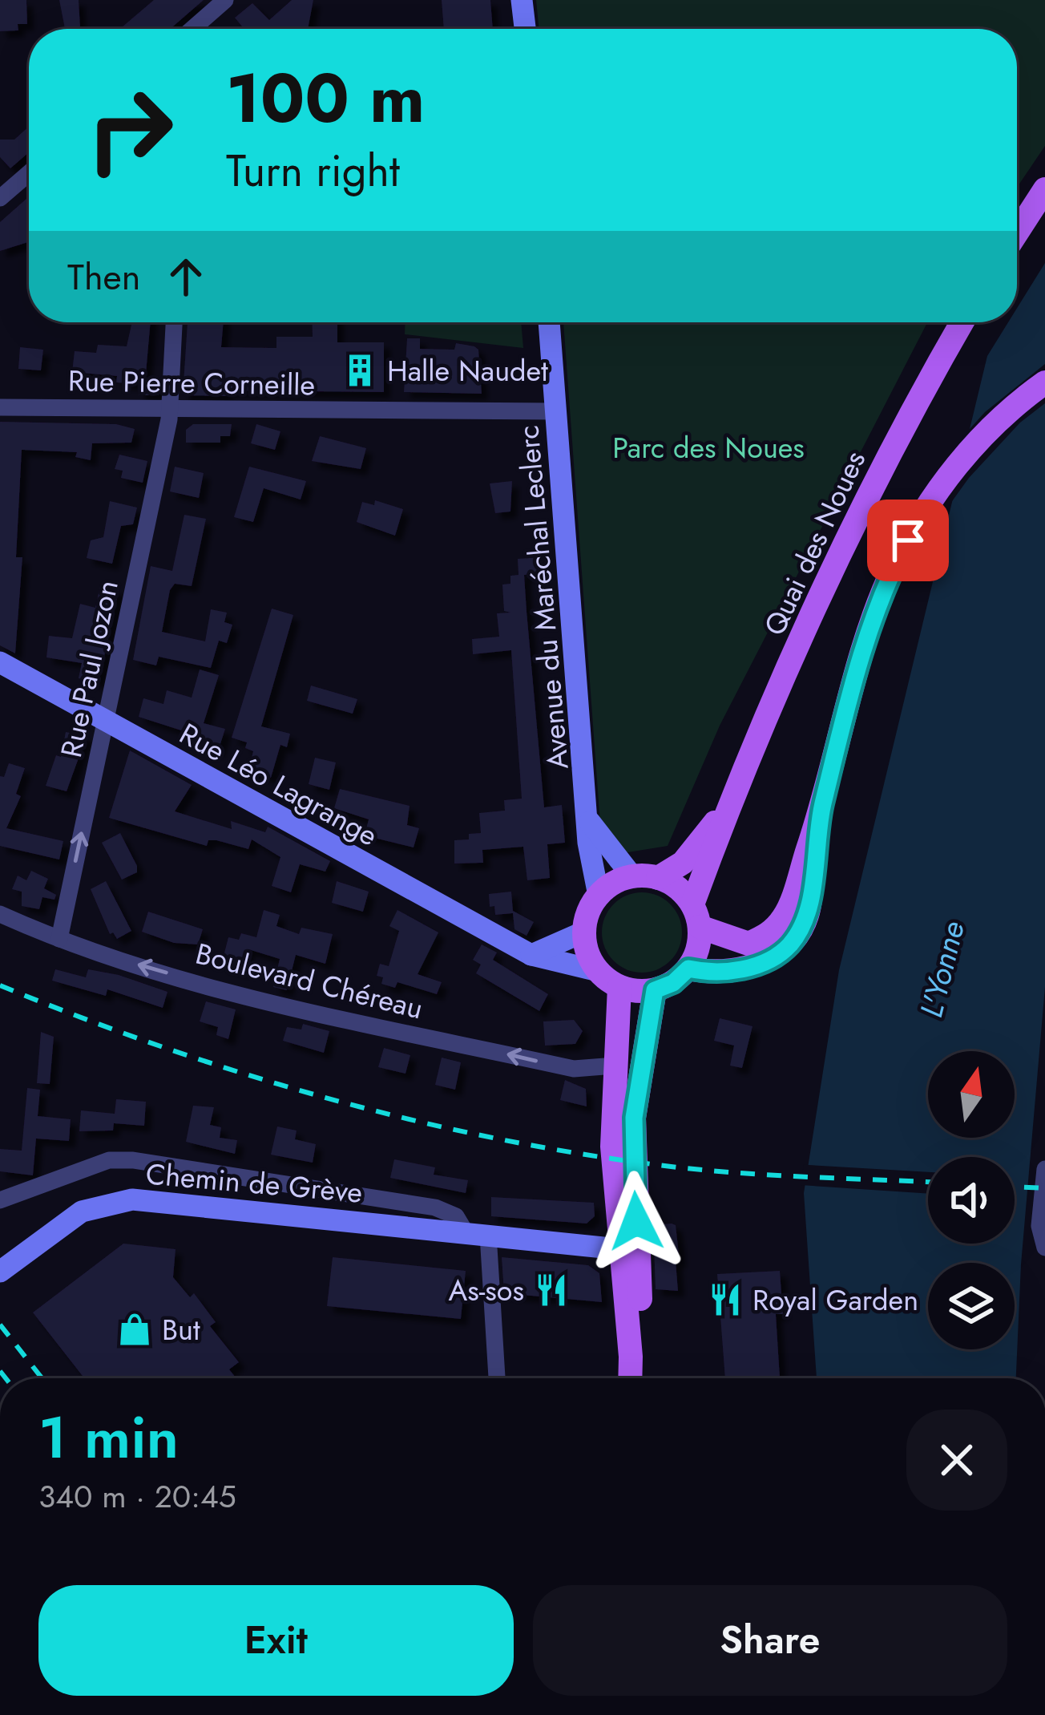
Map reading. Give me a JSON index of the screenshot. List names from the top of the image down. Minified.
{"streets":{"main road":["Quai des Noues","Avenue du Maréchal Leclerc","Rue Léo Lagrange","Chemin de Grève"],"street":["Rue Pierre Corneille","Rue Paul Jozon","Boulevard Chéreau"]},"crossings":[["Rue Pierre Corneille","Avenue du Maréchal Leclerc"],["Rue Pierre Corneille","Rue Paul Jozon"],["Avenue du Maréchal Leclerc","Rue Léo Lagrange"],["Rue Paul Jozon","Rue Léo Lagrange"],["Rue Paul Jozon","Boulevard Chéreau"]],"one_way":["Rue Paul Jozon","Boulevard Chéreau"],"water":["L'Yonne"],"parks":["Parc des Noues"],"places":{"building":["Halle Naudet"],"restaurant":["As-sos","Royal Garden"],"shop":["But"]},"north":"top","page":{"turn":["100 m","Turn right"],"then":"Then","heading":["1 min","340 m · 20:45"],"buttons":["Exit","Share"]}}
